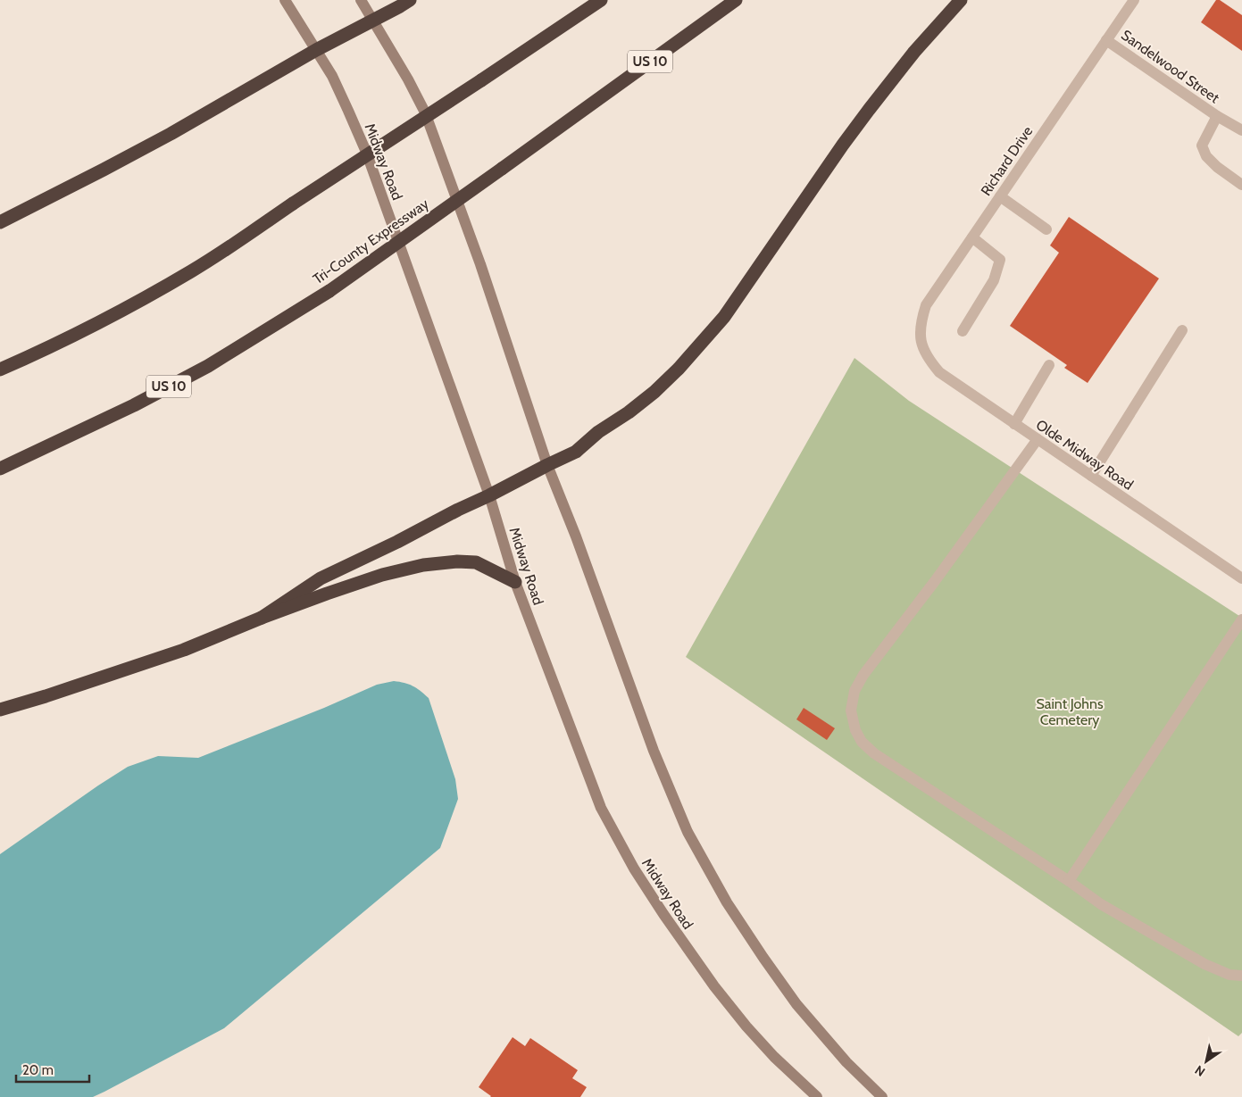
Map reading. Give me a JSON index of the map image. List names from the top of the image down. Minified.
{"streets":{"highway":["US 10","Tri-County Expressway"],"main road":["Midway Road"],"street":["Sandelwood Street","Richard Drive","Olde Midway Road"]},"crossings":[["Sandelwood Street","Richard Drive"],["Richard Drive","Olde Midway Road"]],"parks":["Saint Johns Cemetery"],"scale_bar":"20 m","north":"bottom left"}
